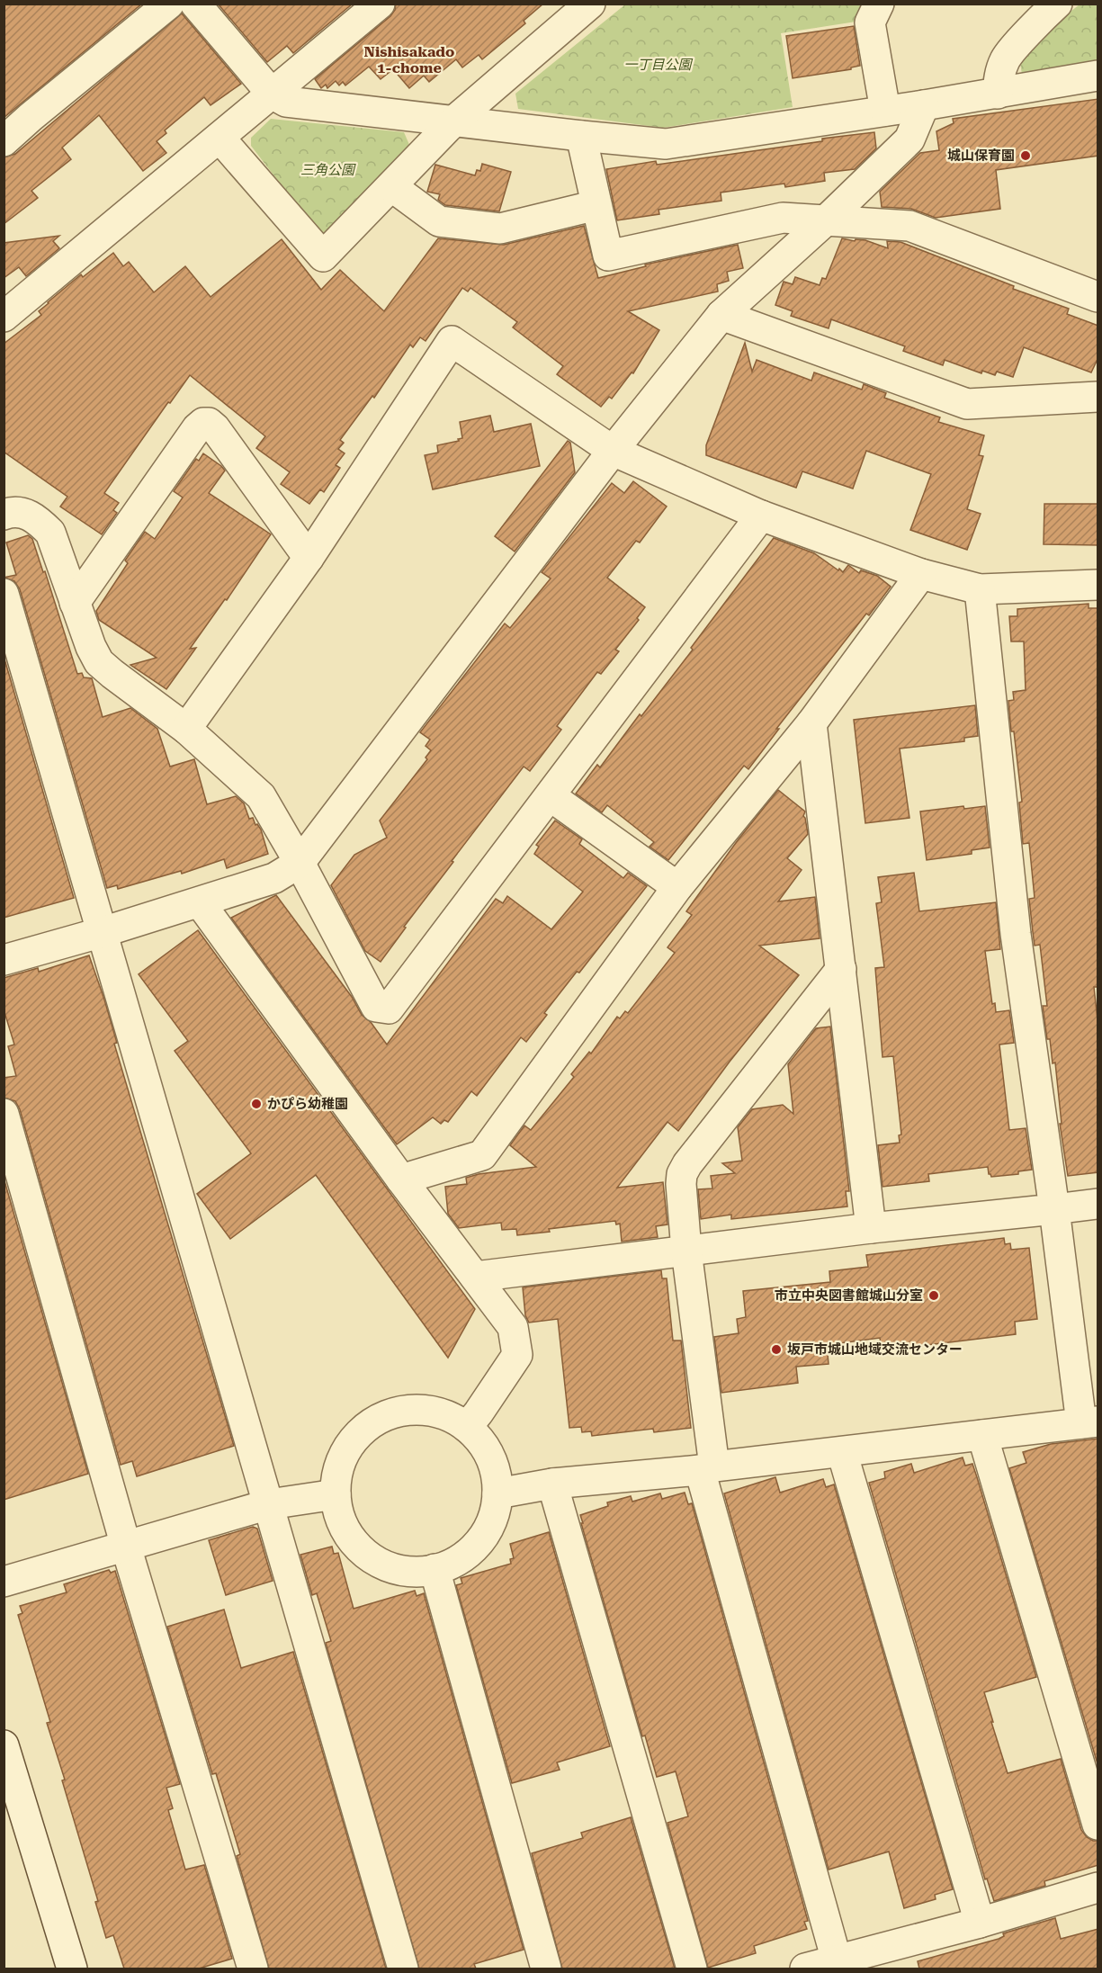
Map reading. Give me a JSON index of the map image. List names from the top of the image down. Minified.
{"districts":["Nishisakado 1-chome"],"parks":["一丁目公園","三角公園"],"places":["城山保育園","かぴら幼稚園","市立中央図書館城山分室","坂戸市城山地域交流センター"]}
